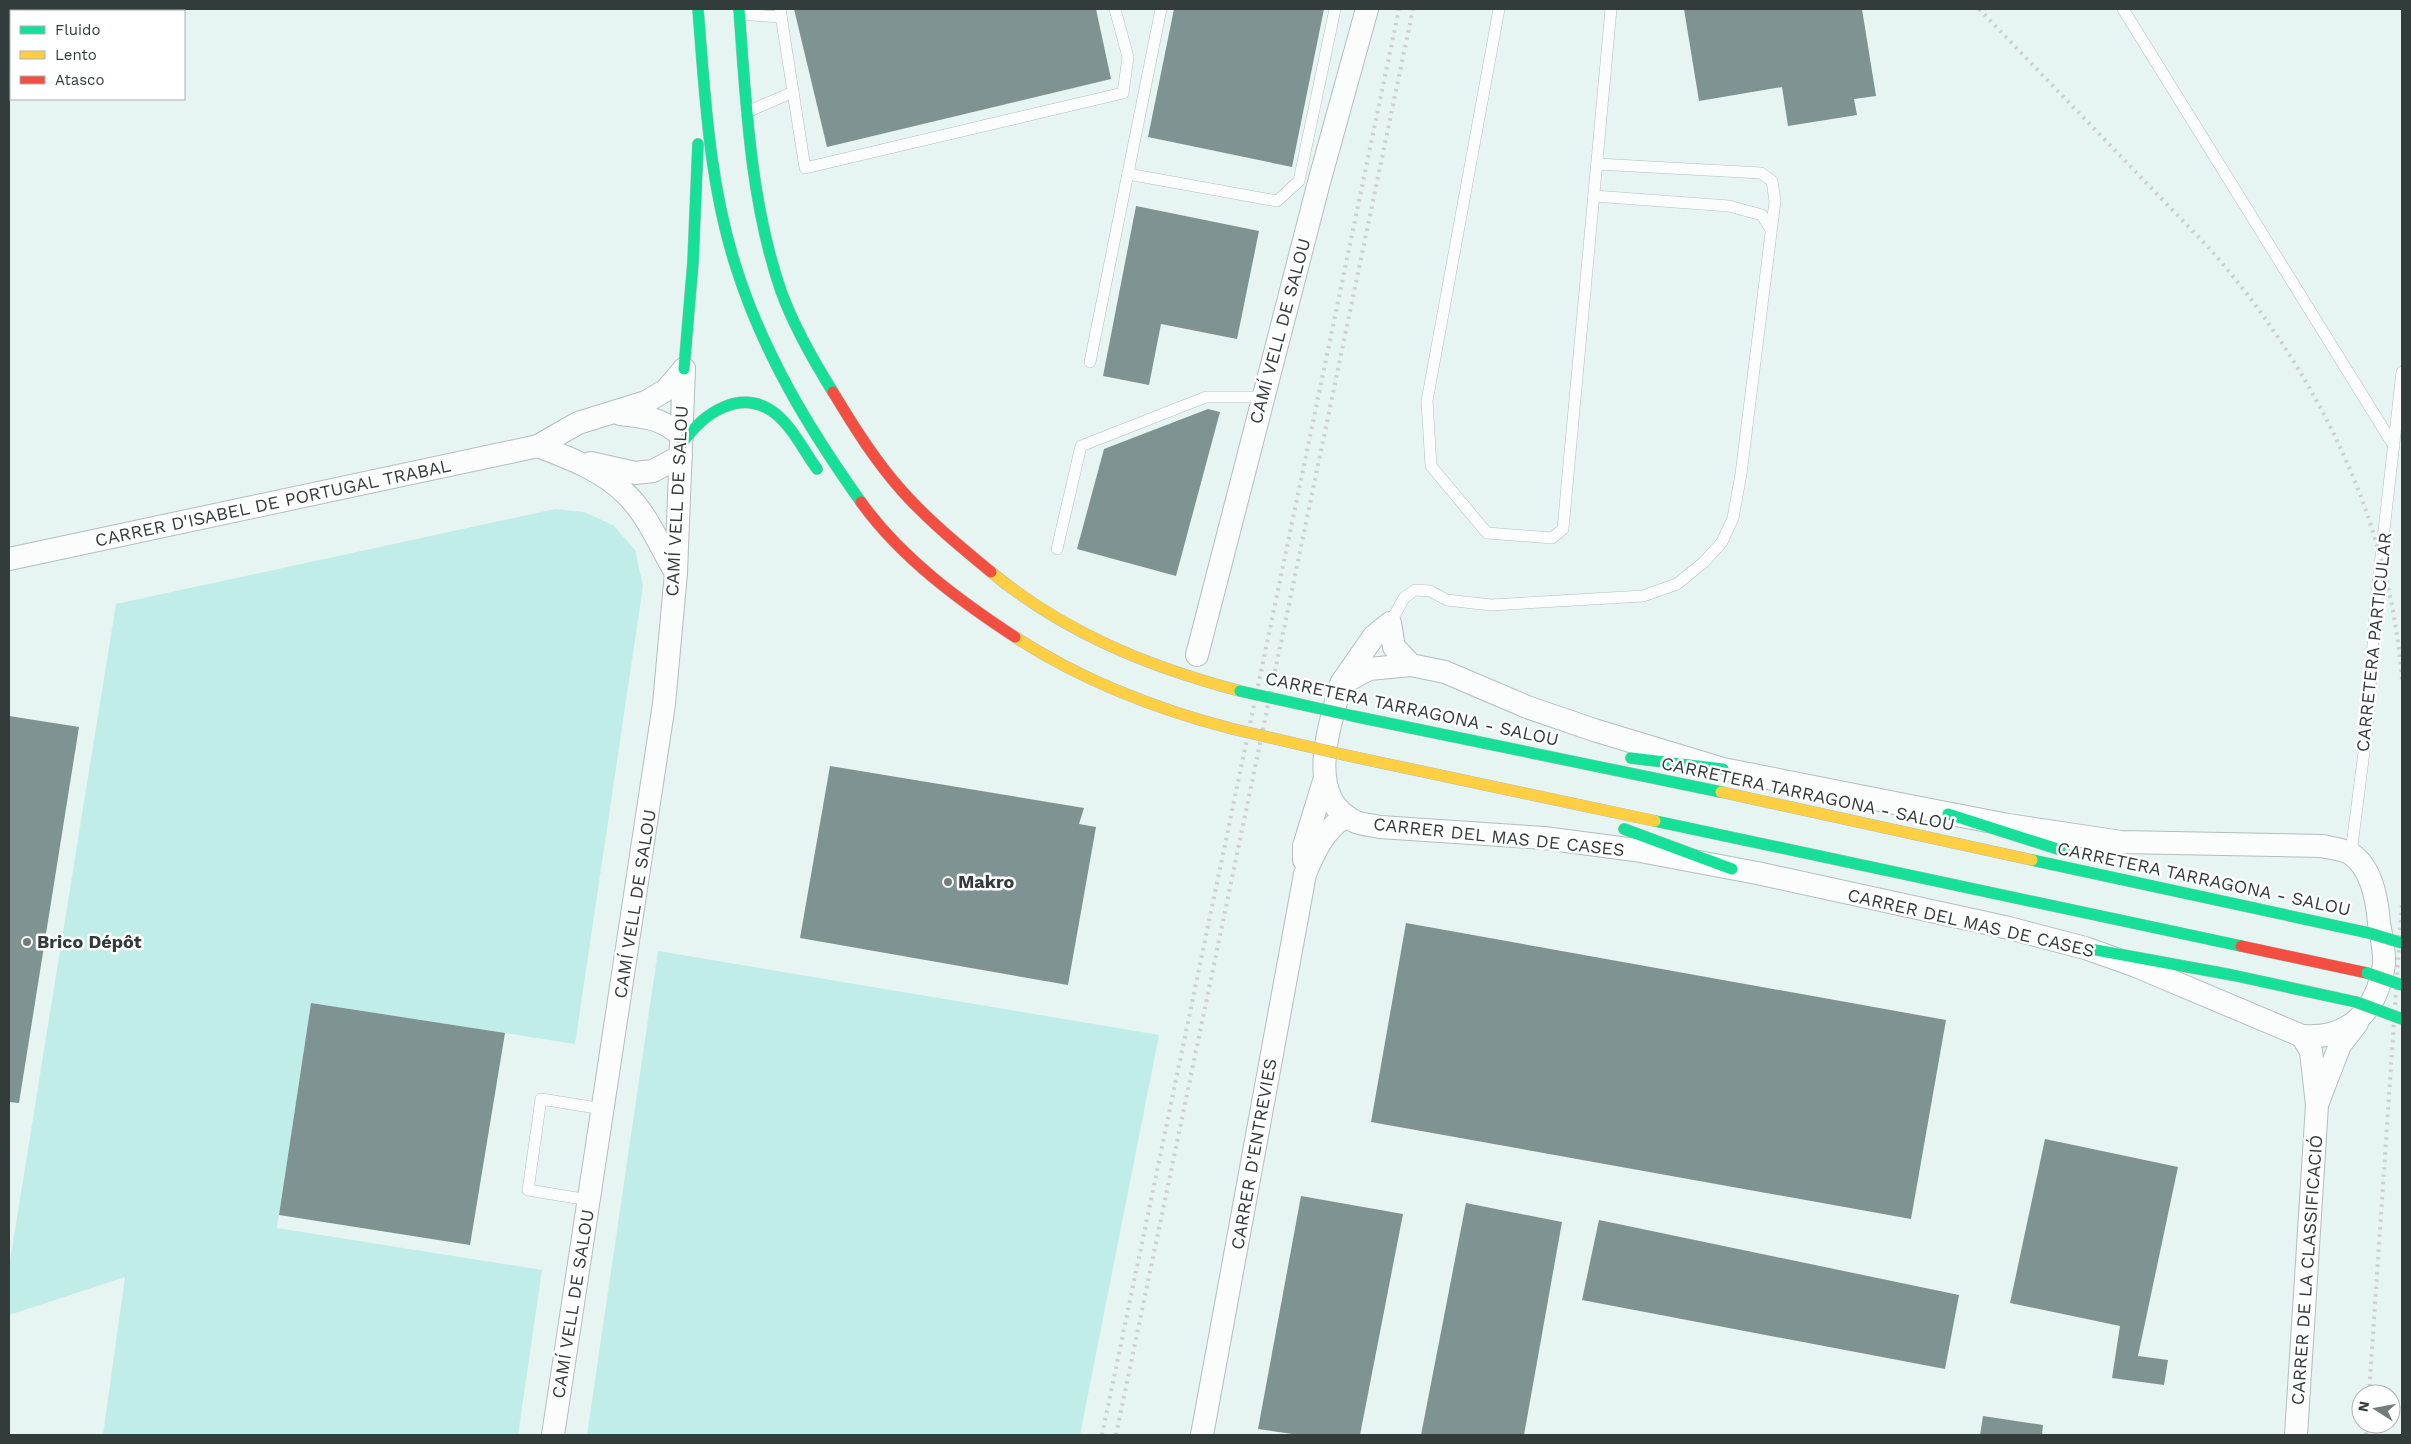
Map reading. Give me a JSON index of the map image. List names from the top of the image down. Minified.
{"streets":{"highway":["CARRETERA TARRAGONA - SALOU"],"street":["CAMÍ VELL DE SALOU","CARRER D'ISABEL DE PORTUGAL TRABAL","CARRER DEL MAS DE CASES","CARRER D'ENTREVIES","CARRER DE LA CLASSIFICACIÓ"],"lane":["CARRETERA PARTICULAR"]},"crossings":[["CARRER DEL MAS DE CASES","CARRER D'ENTREVIES"],["CARRER DEL MAS DE CASES","CARRER DE LA CLASSIFICACIÓ"]],"places":["Makro","Brico Dépôt"],"legend":["Fluido","Lento","Atasco"],"north":"left"}
